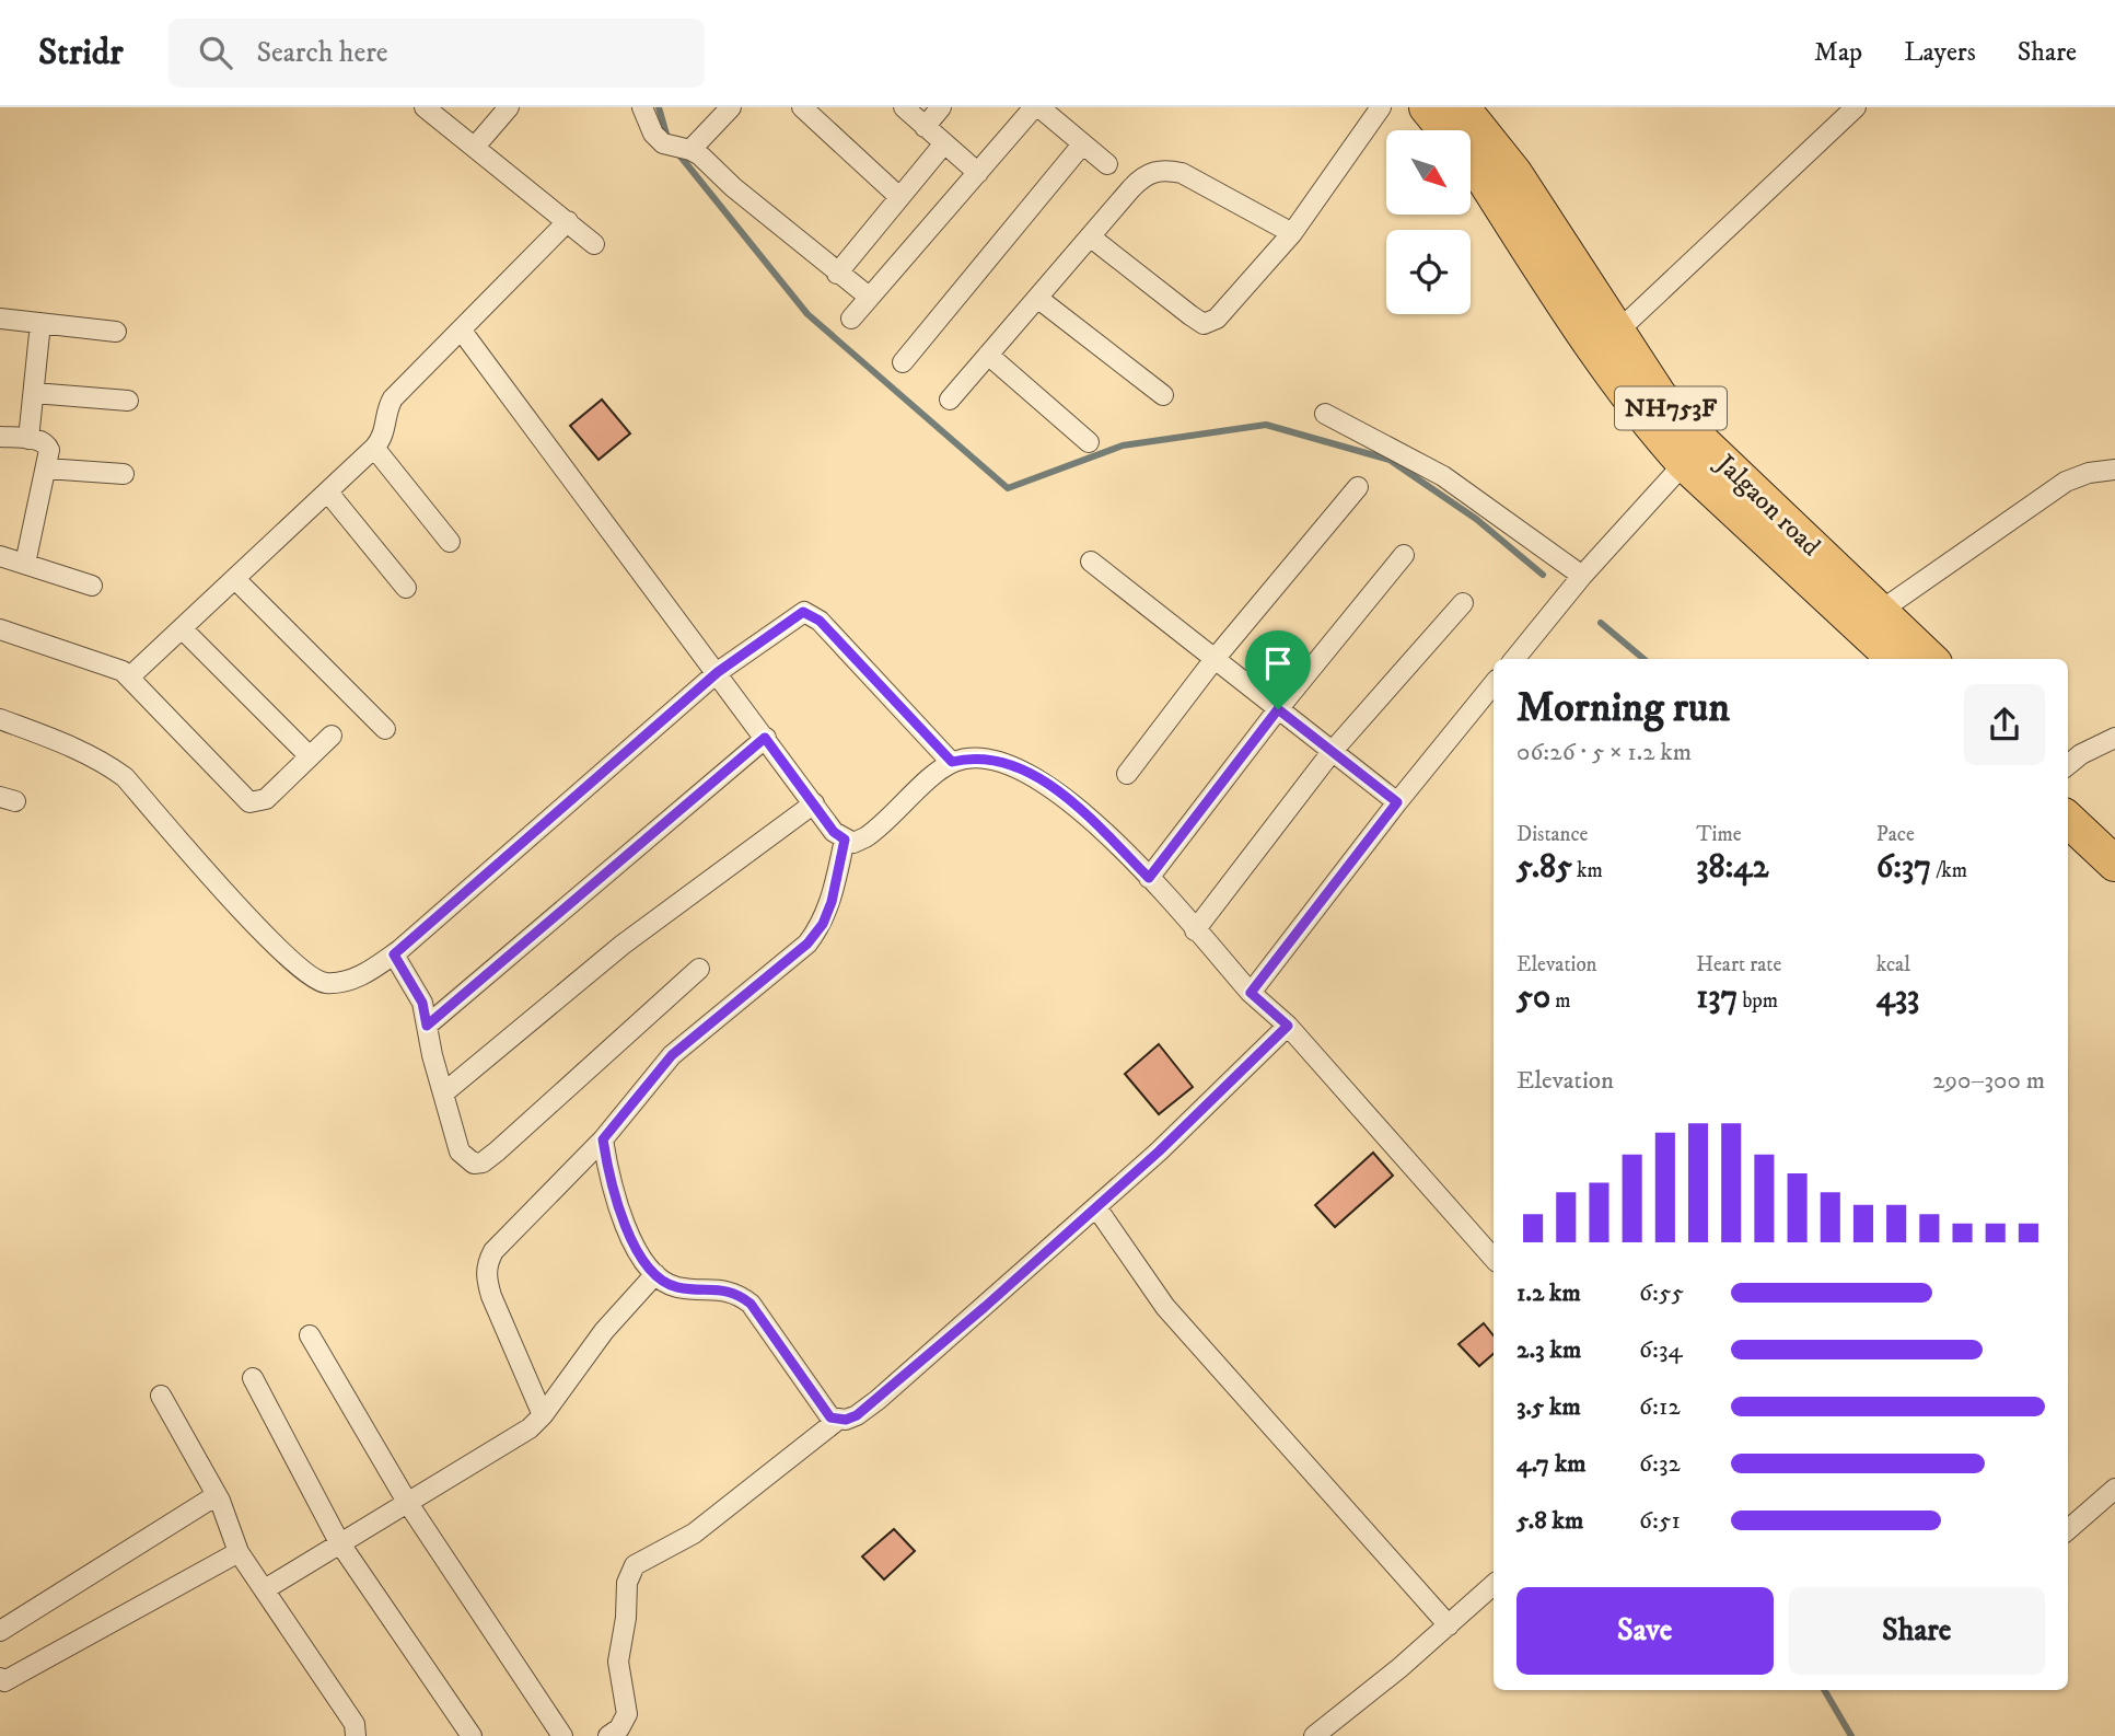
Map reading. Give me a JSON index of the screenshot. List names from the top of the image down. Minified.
{"streets":{"highway":["NH753F","Jalgaon road"]},"crossings":[["NH753F","Jalgaon road"]],"north":"bottom right","page":{"header":"Stridr","search":"Search here","nav":["Map","Layers","Share"],"heading":["Morning run","06:26 · 5 × 1.2 km"],"stats":[["Distance","5.85 km"],["Time","38:42"],["Pace","6:37 /km"],["Elevation","50 m"],["Heart rate","137 bpm"],["kcal","433"]],"chart":["Elevation","290–300 m"],"list":[{"name":"1.2 km","note":"6:55"},{"name":"2.3 km","note":"6:34"},{"name":"3.5 km","note":"6:12"},{"name":"4.7 km","note":"6:32"},{"name":"5.8 km","note":"6:51"}],"buttons":["Save","Share"]}}
